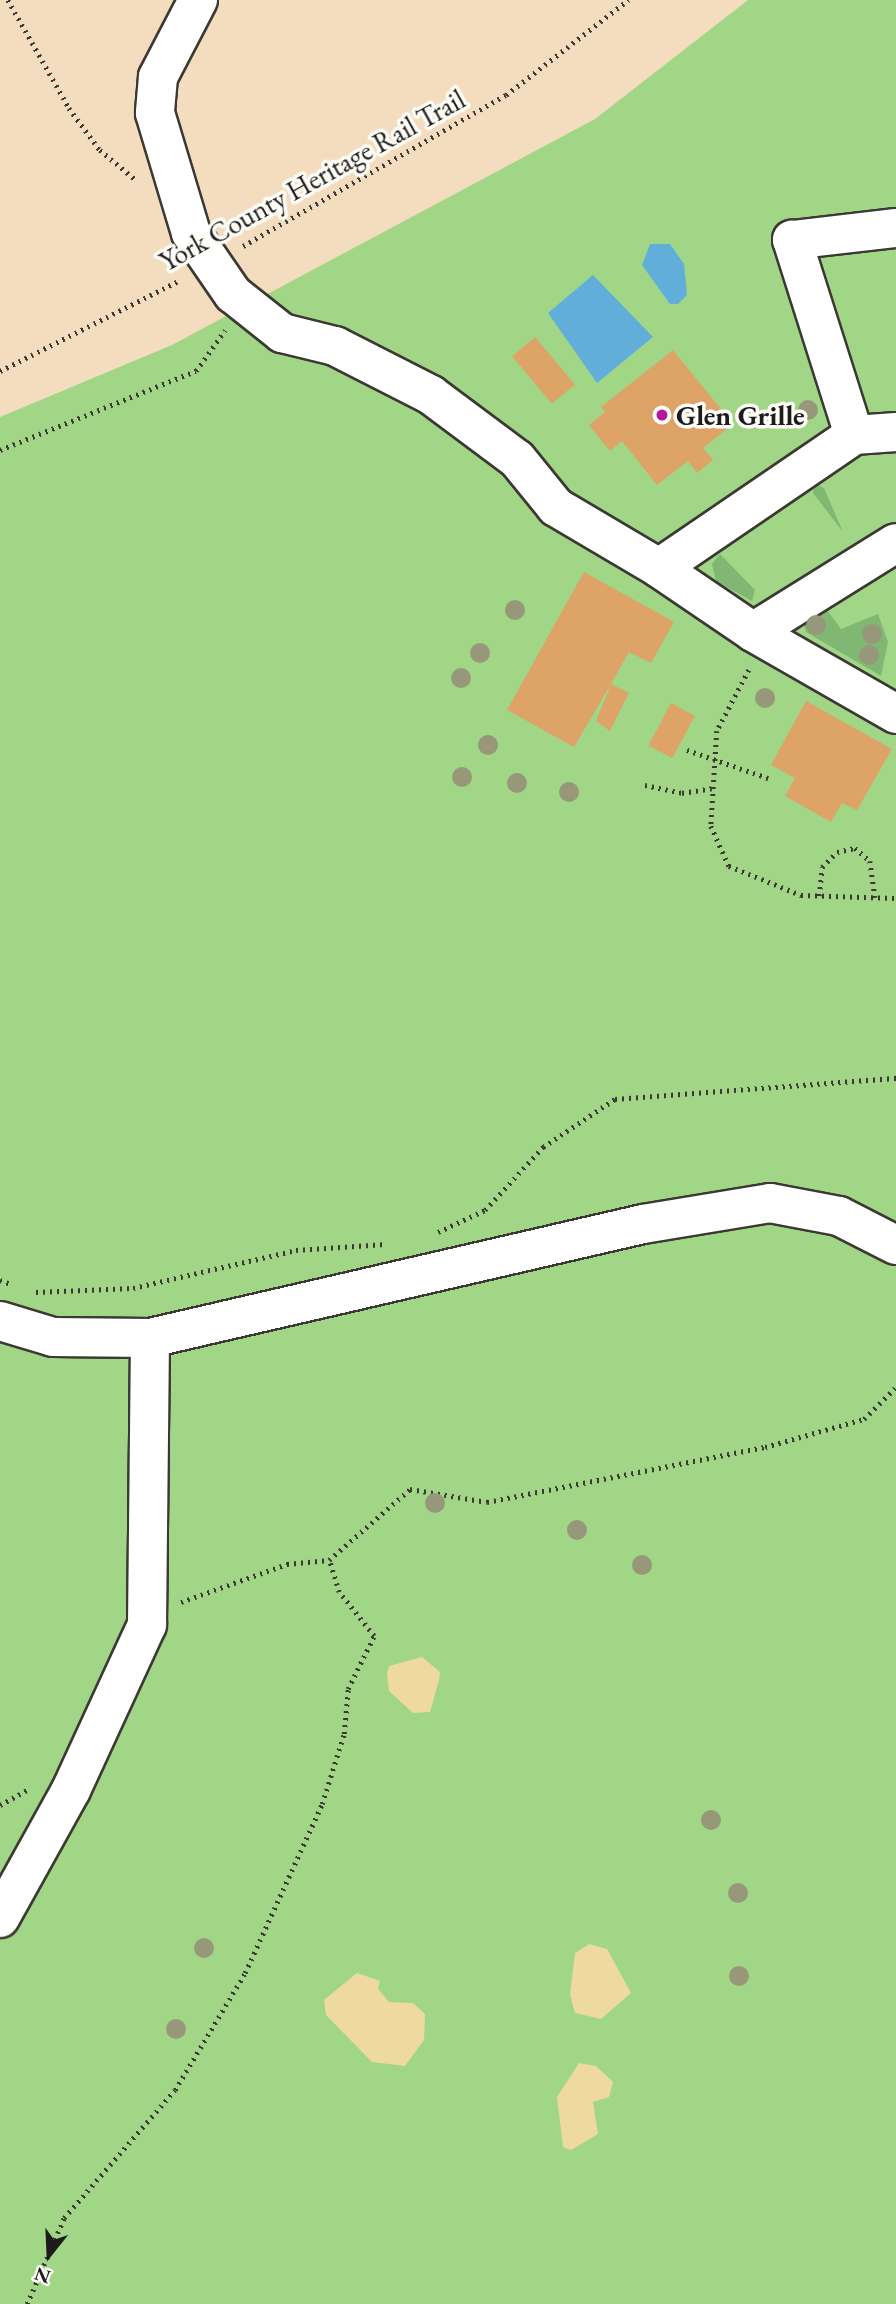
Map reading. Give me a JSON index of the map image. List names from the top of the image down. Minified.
{"streets":{"path":["York County Heritage Rail Trail"]},"places":["Glen Grille"],"north":"bottom"}
